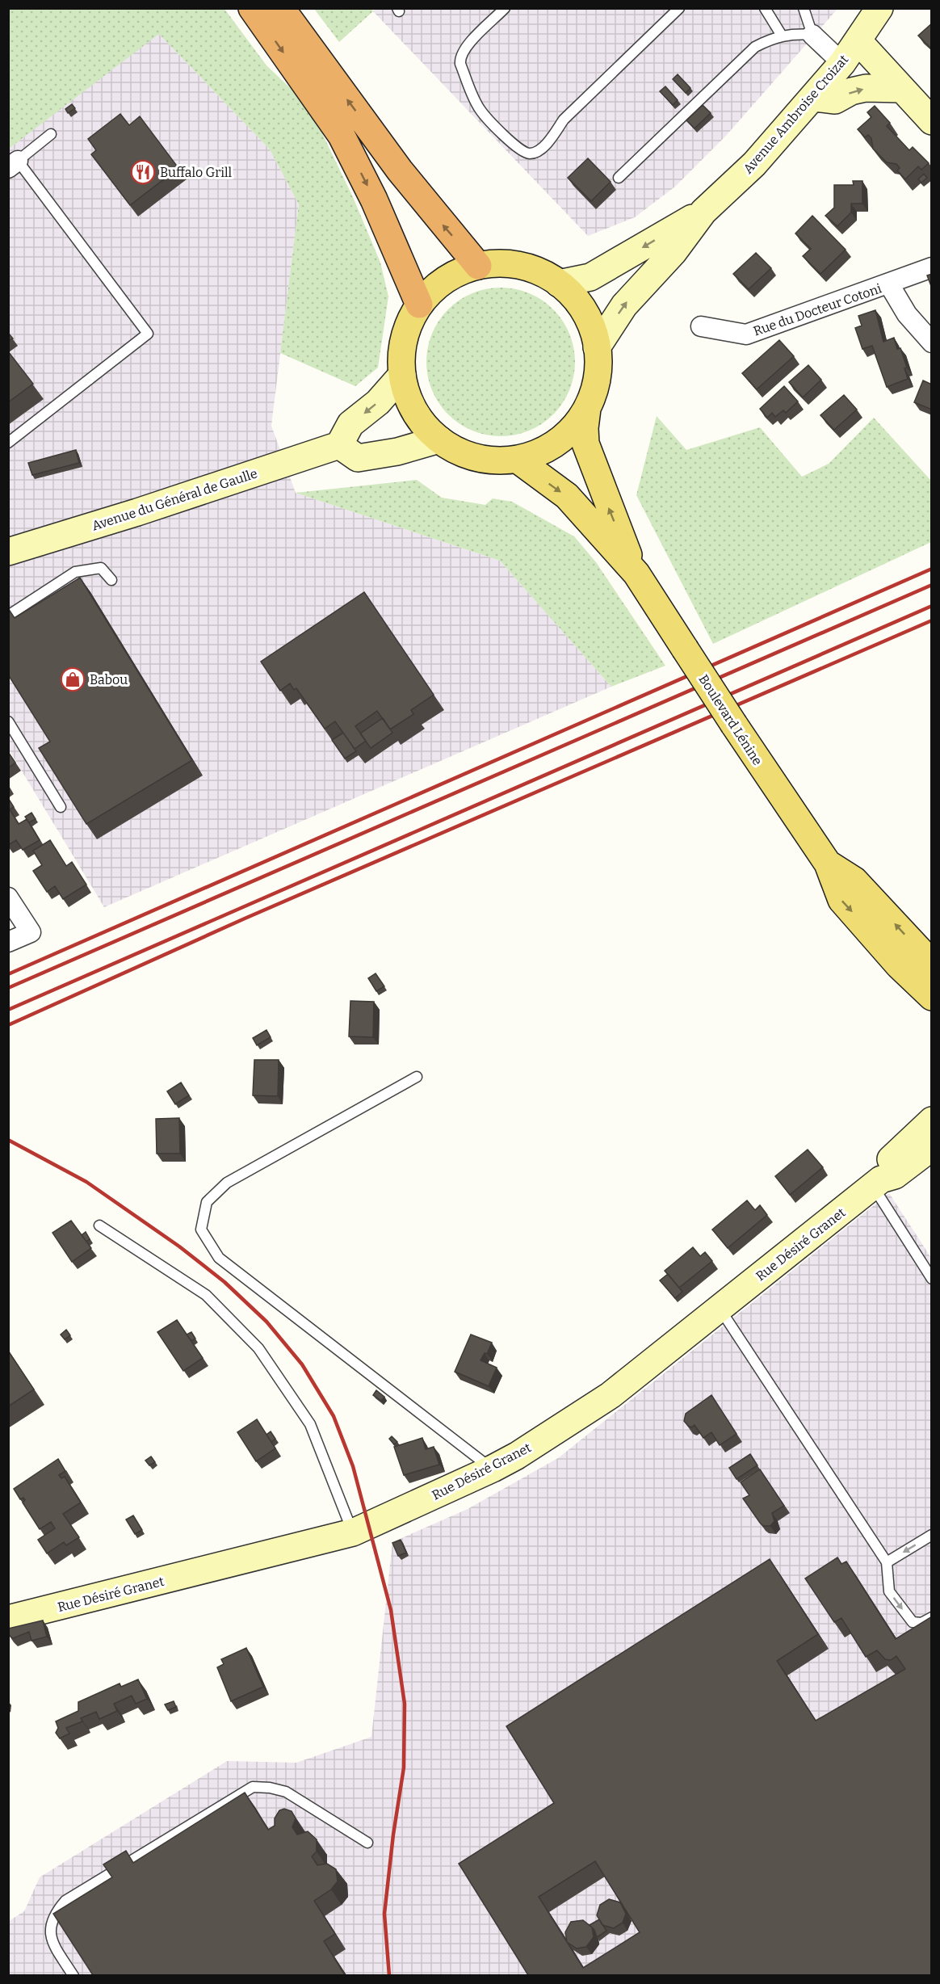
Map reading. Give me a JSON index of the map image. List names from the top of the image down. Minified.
{"streets":{"main road":["Boulevard Lénine"],"street":["Avenue Ambroise Croizat","Rue du Docteur Cotoni","Avenue du Général de Gaulle","Rue Désiré Granet"]},"places":{"restaurant":["Buffalo Grill"],"shop":["Babou"]}}
